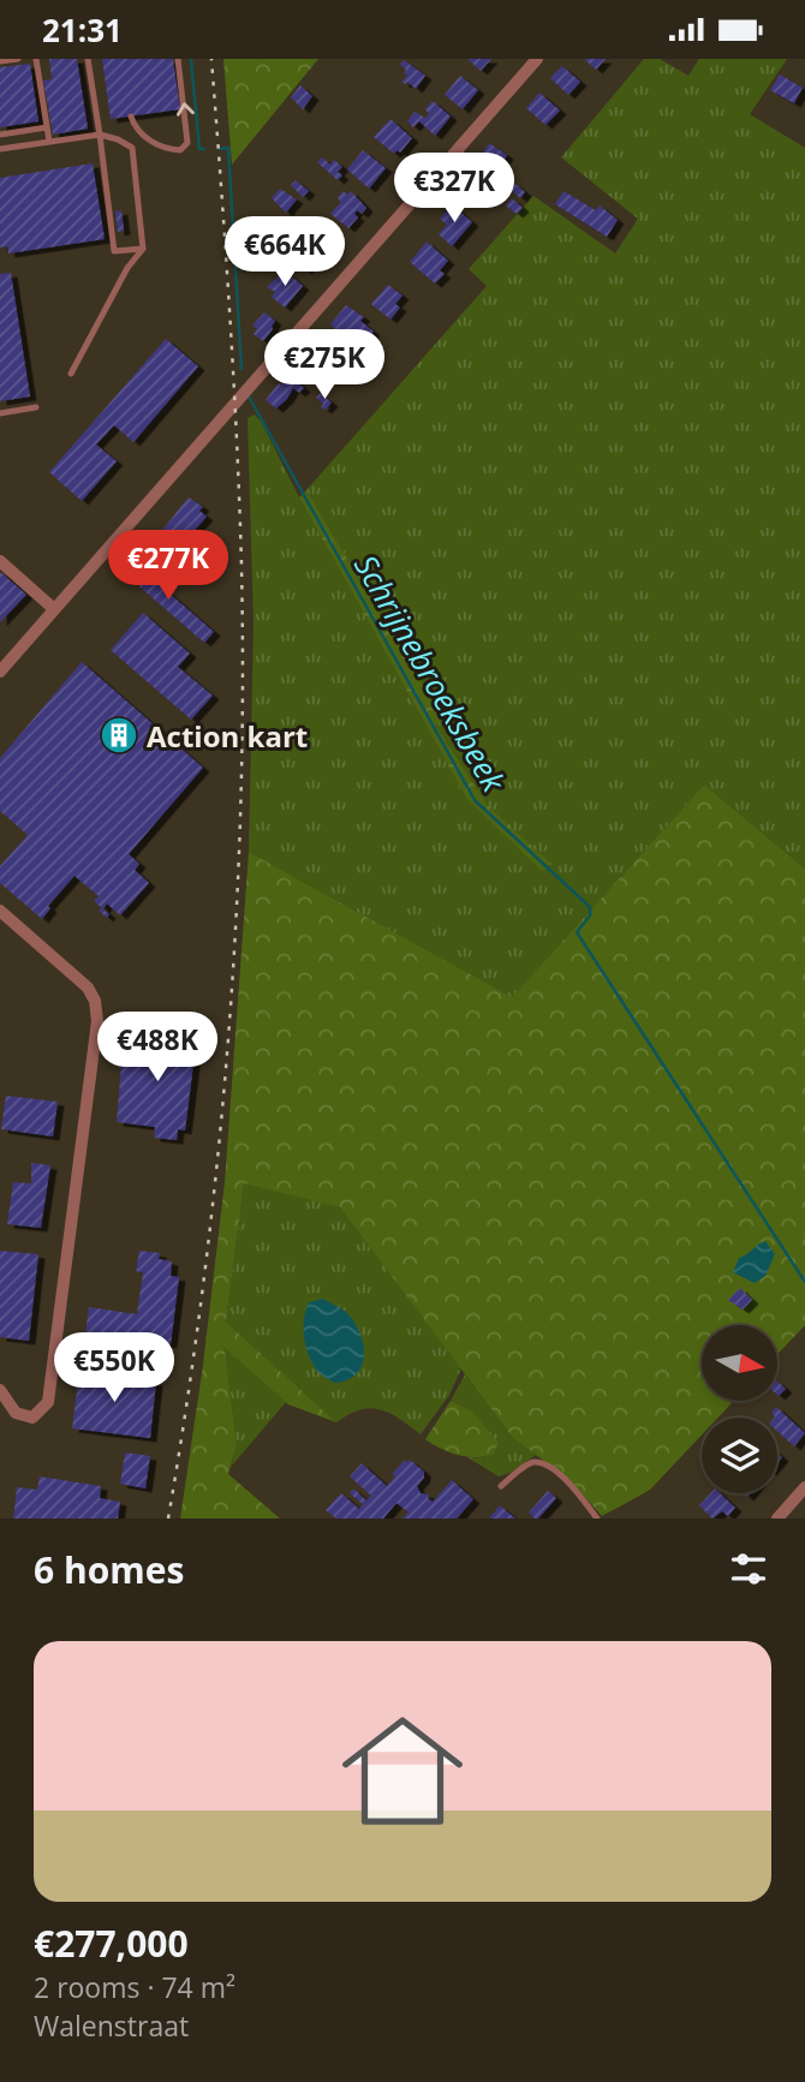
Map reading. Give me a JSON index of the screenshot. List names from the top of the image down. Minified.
{"water":["Schrijnebroeksbeek"],"places":{"building":["Action kart"]},"north":"right","page":{"status":"21:31","price":["€327K","€664K","€275K","€277K","€488K","€550K"],"heading":"6 homes","list":[{"name":"€277,000","note":"2 rooms · 74 m² · Walenstraat"}]}}
